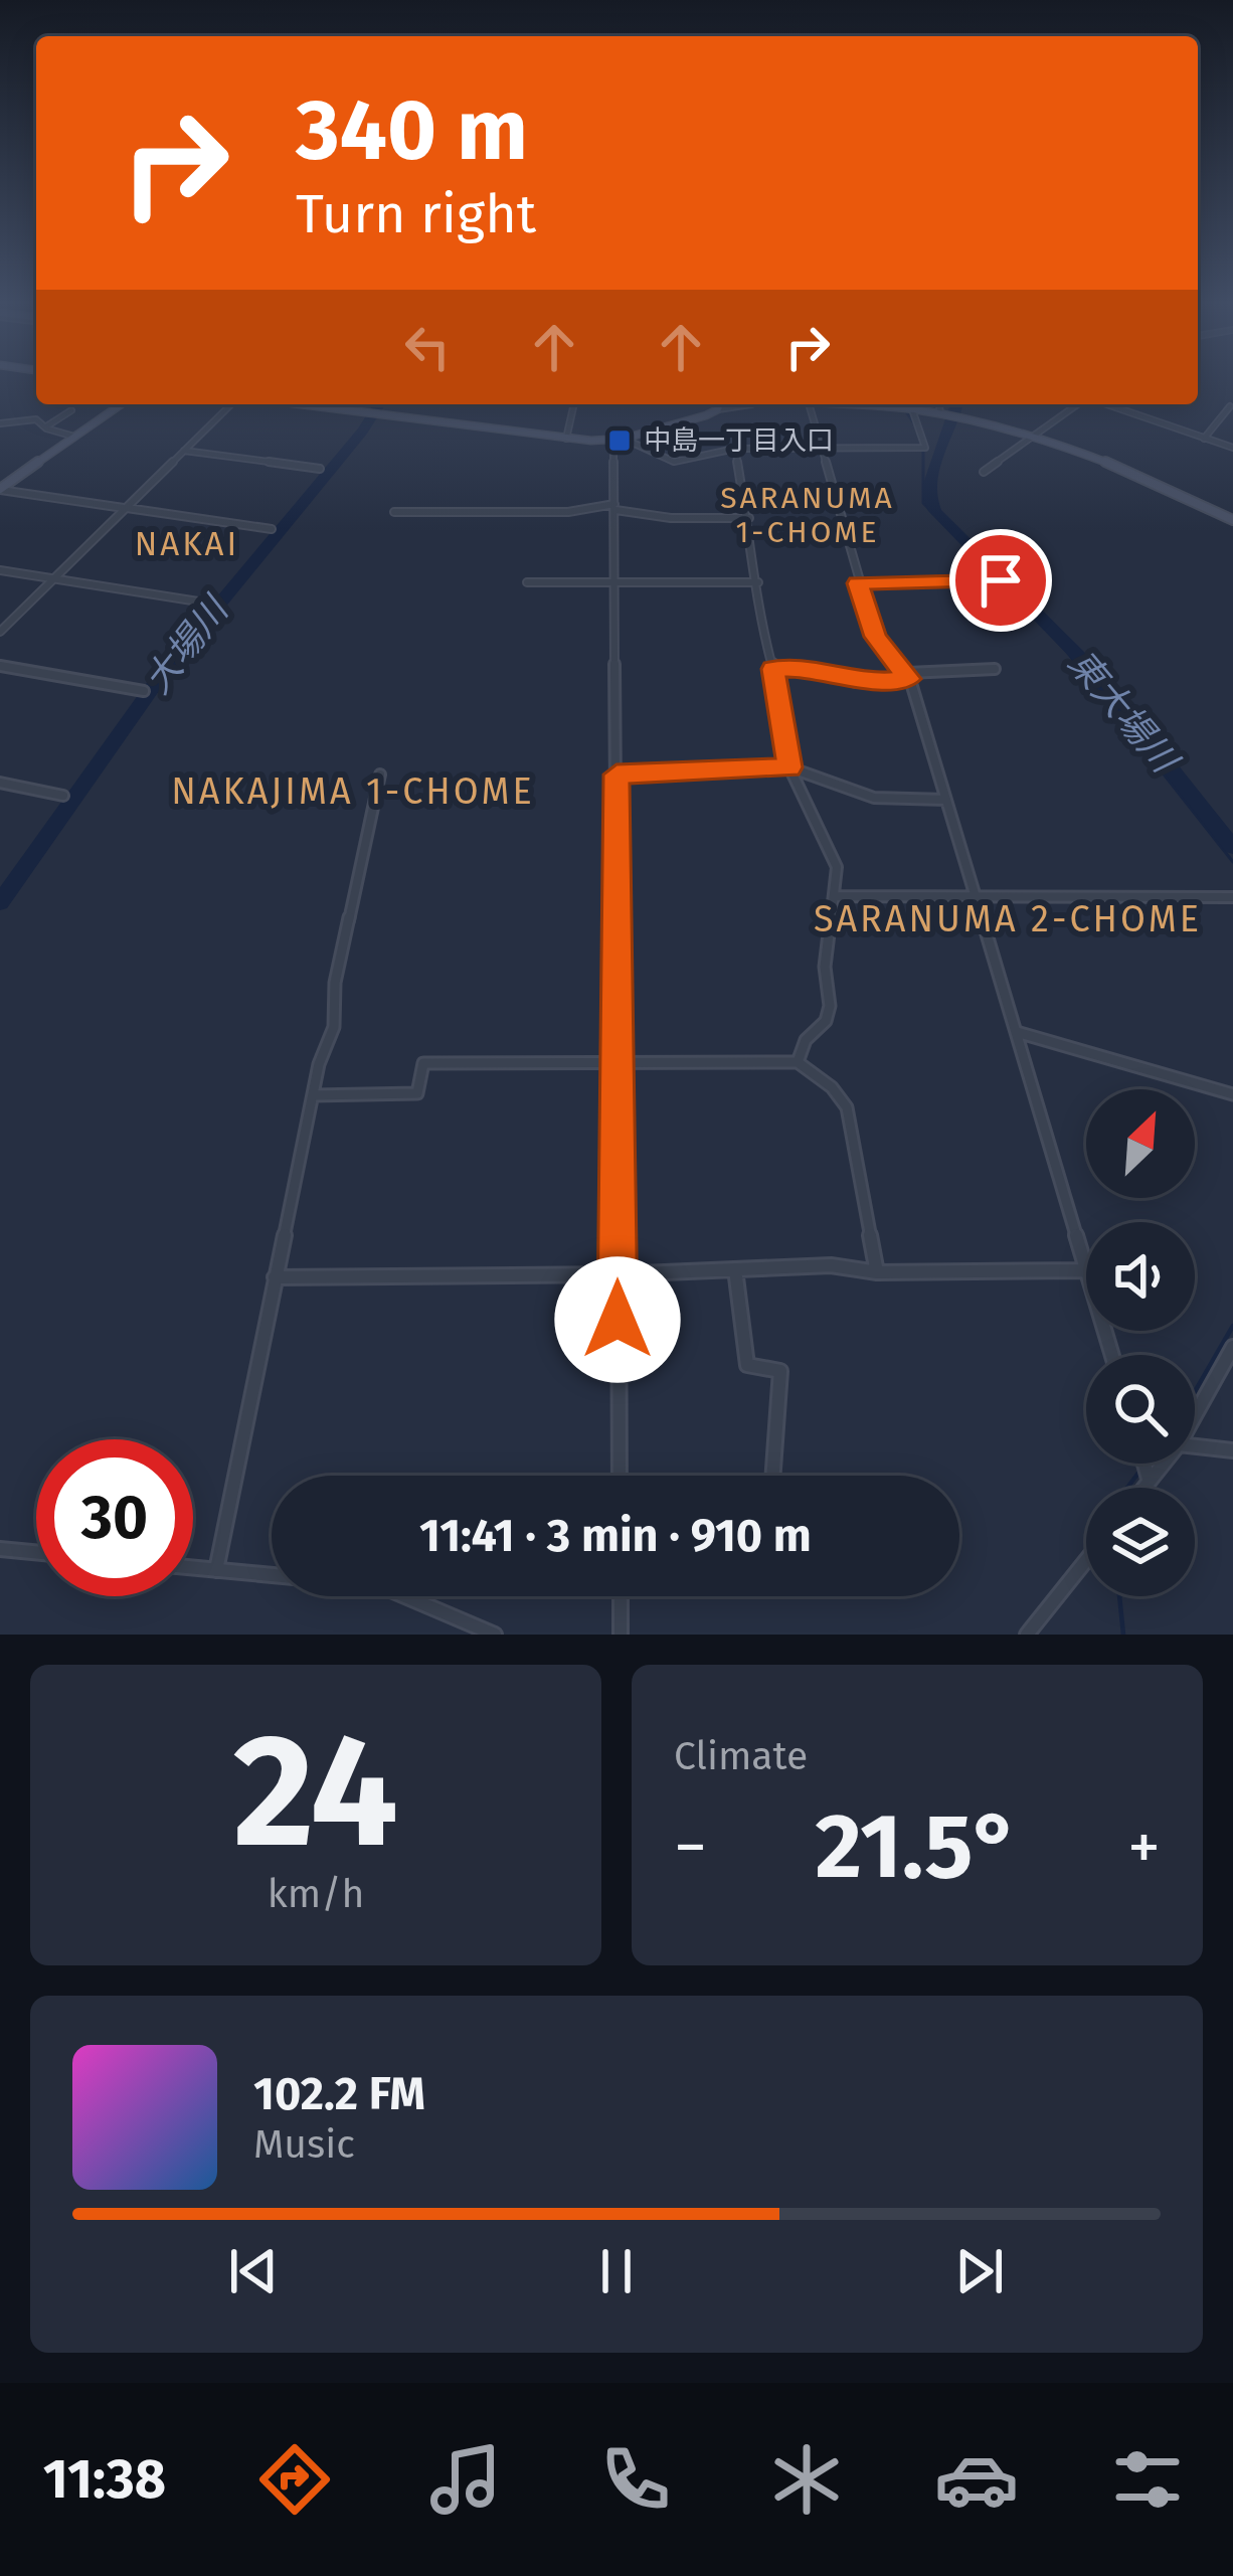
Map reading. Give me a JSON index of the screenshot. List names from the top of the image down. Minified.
{"districts":["SARANUMA 1-CHOME","NAKAI","NAKAJIMA 1-CHOME","SARANUMA 2-CHOME"],"water":["大場川","東大場川"],"places":{"transit":["中島一丁目入口"]},"north":"top right","page":{"turn":["340 m","Turn right"],"limit":"30","trip":"11:41 · 3 min · 910 m","tile":[["24","km/h"],"Climate"],"heat":["−","21.5°","+"],"song":["102.2 FM","Music"],"tabs":"11:38"}}
